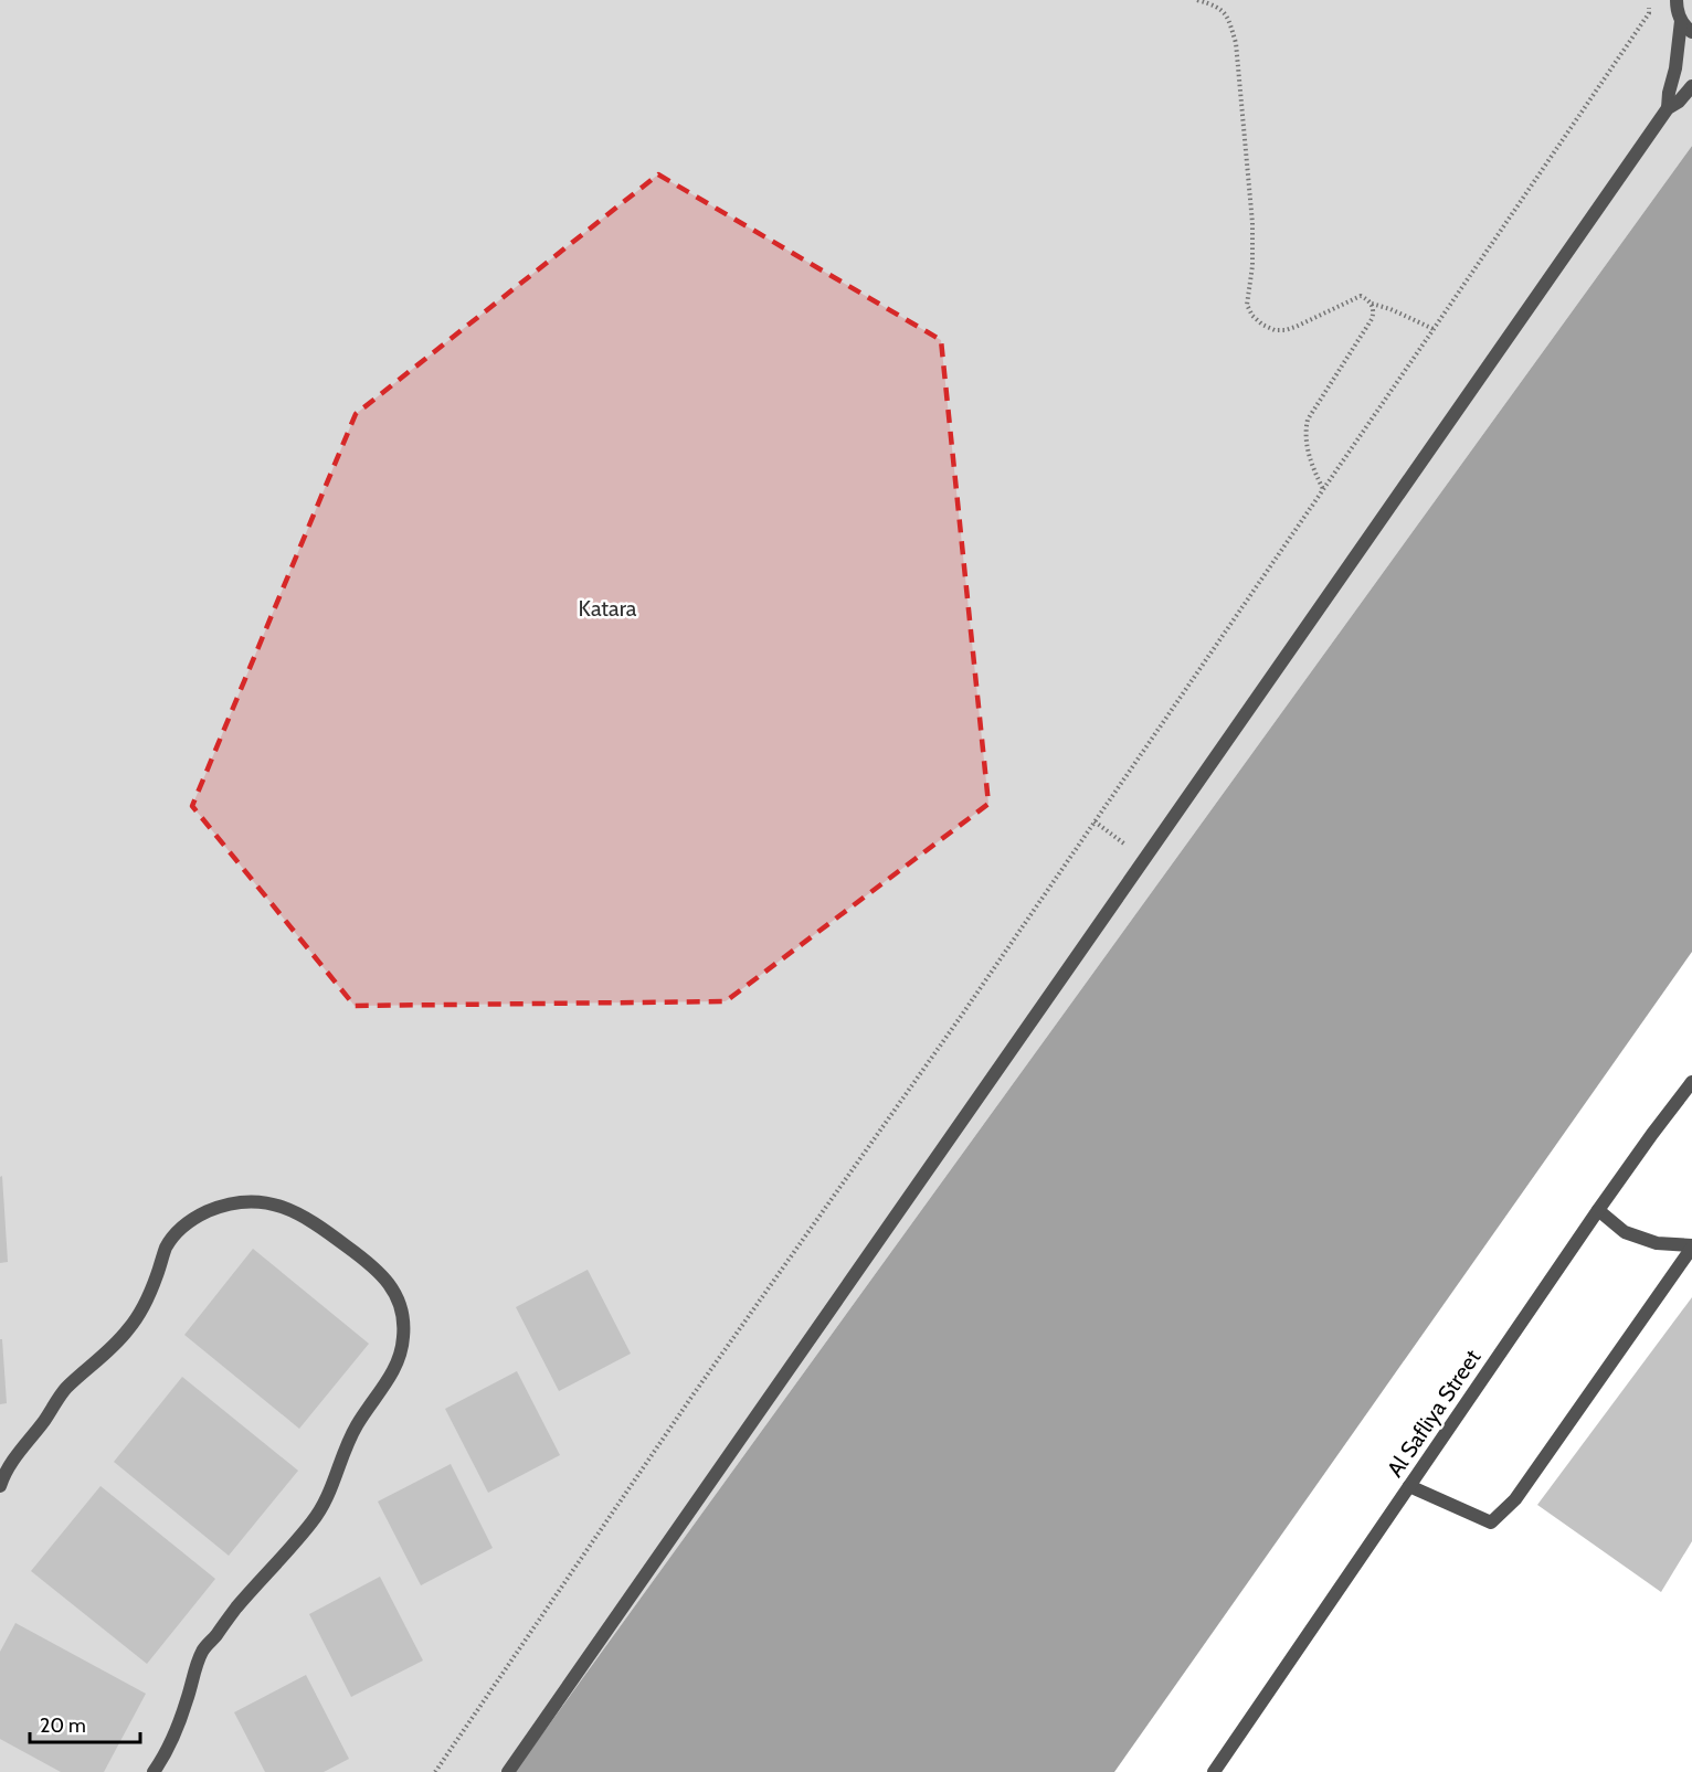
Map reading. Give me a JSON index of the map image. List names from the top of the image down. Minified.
{"streets":{"street":["Al Safliya Street"]},"parks":["Katara"],"scale_bar":"20 m"}
